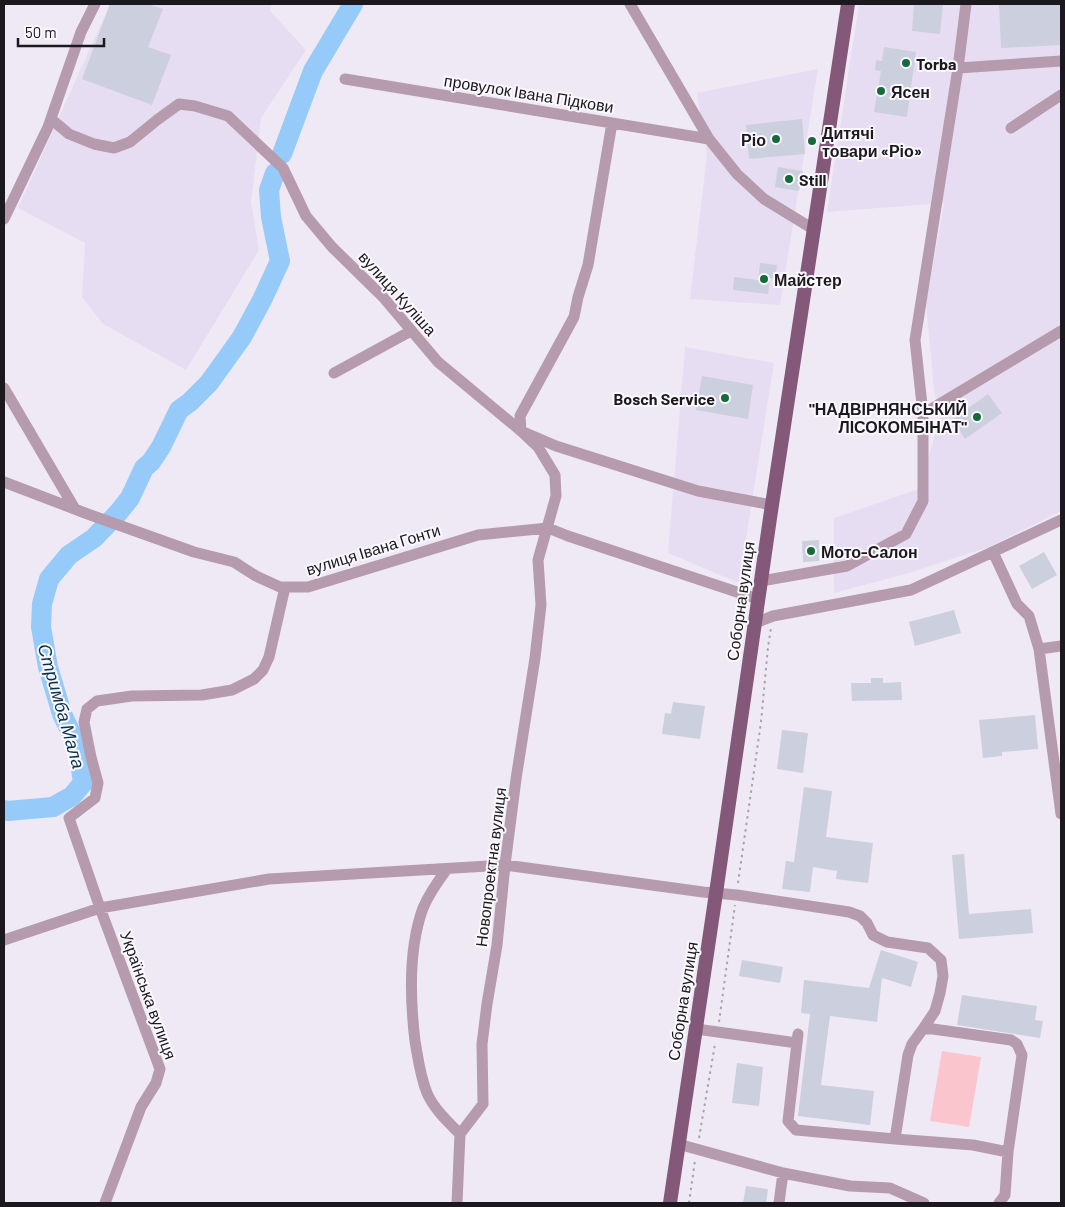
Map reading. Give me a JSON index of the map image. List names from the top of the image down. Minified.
{"streets":{"main road":["Соборна вулиця"],"street":["провулок Івана Підкови","вулиця Куліша","вулиця Івана Гонти","Новопроектна вулиця","Українська вулиця"]},"crossings":[["вулиця Куліша","Соборна вулиця"],["вулиця Куліша","Новопроектна вулиця"],["вулиця Івана Гонти","Соборна вулиця"],["вулиця Івана Гонти","Новопроектна вулиця"],["вулиця Івана Гонти","Українська вулиця"]],"water":["Стримба Мала"],"places":["Torba","Ясен","Ріо","Дитячі товари «Ріо»","Still","Майстер","Bosch Service","\"НАДВІРНЯНСЬКИЙ ЛІСОКОМБІНАТ\"","Мото-Салон"],"scale_bar":"50 m"}
